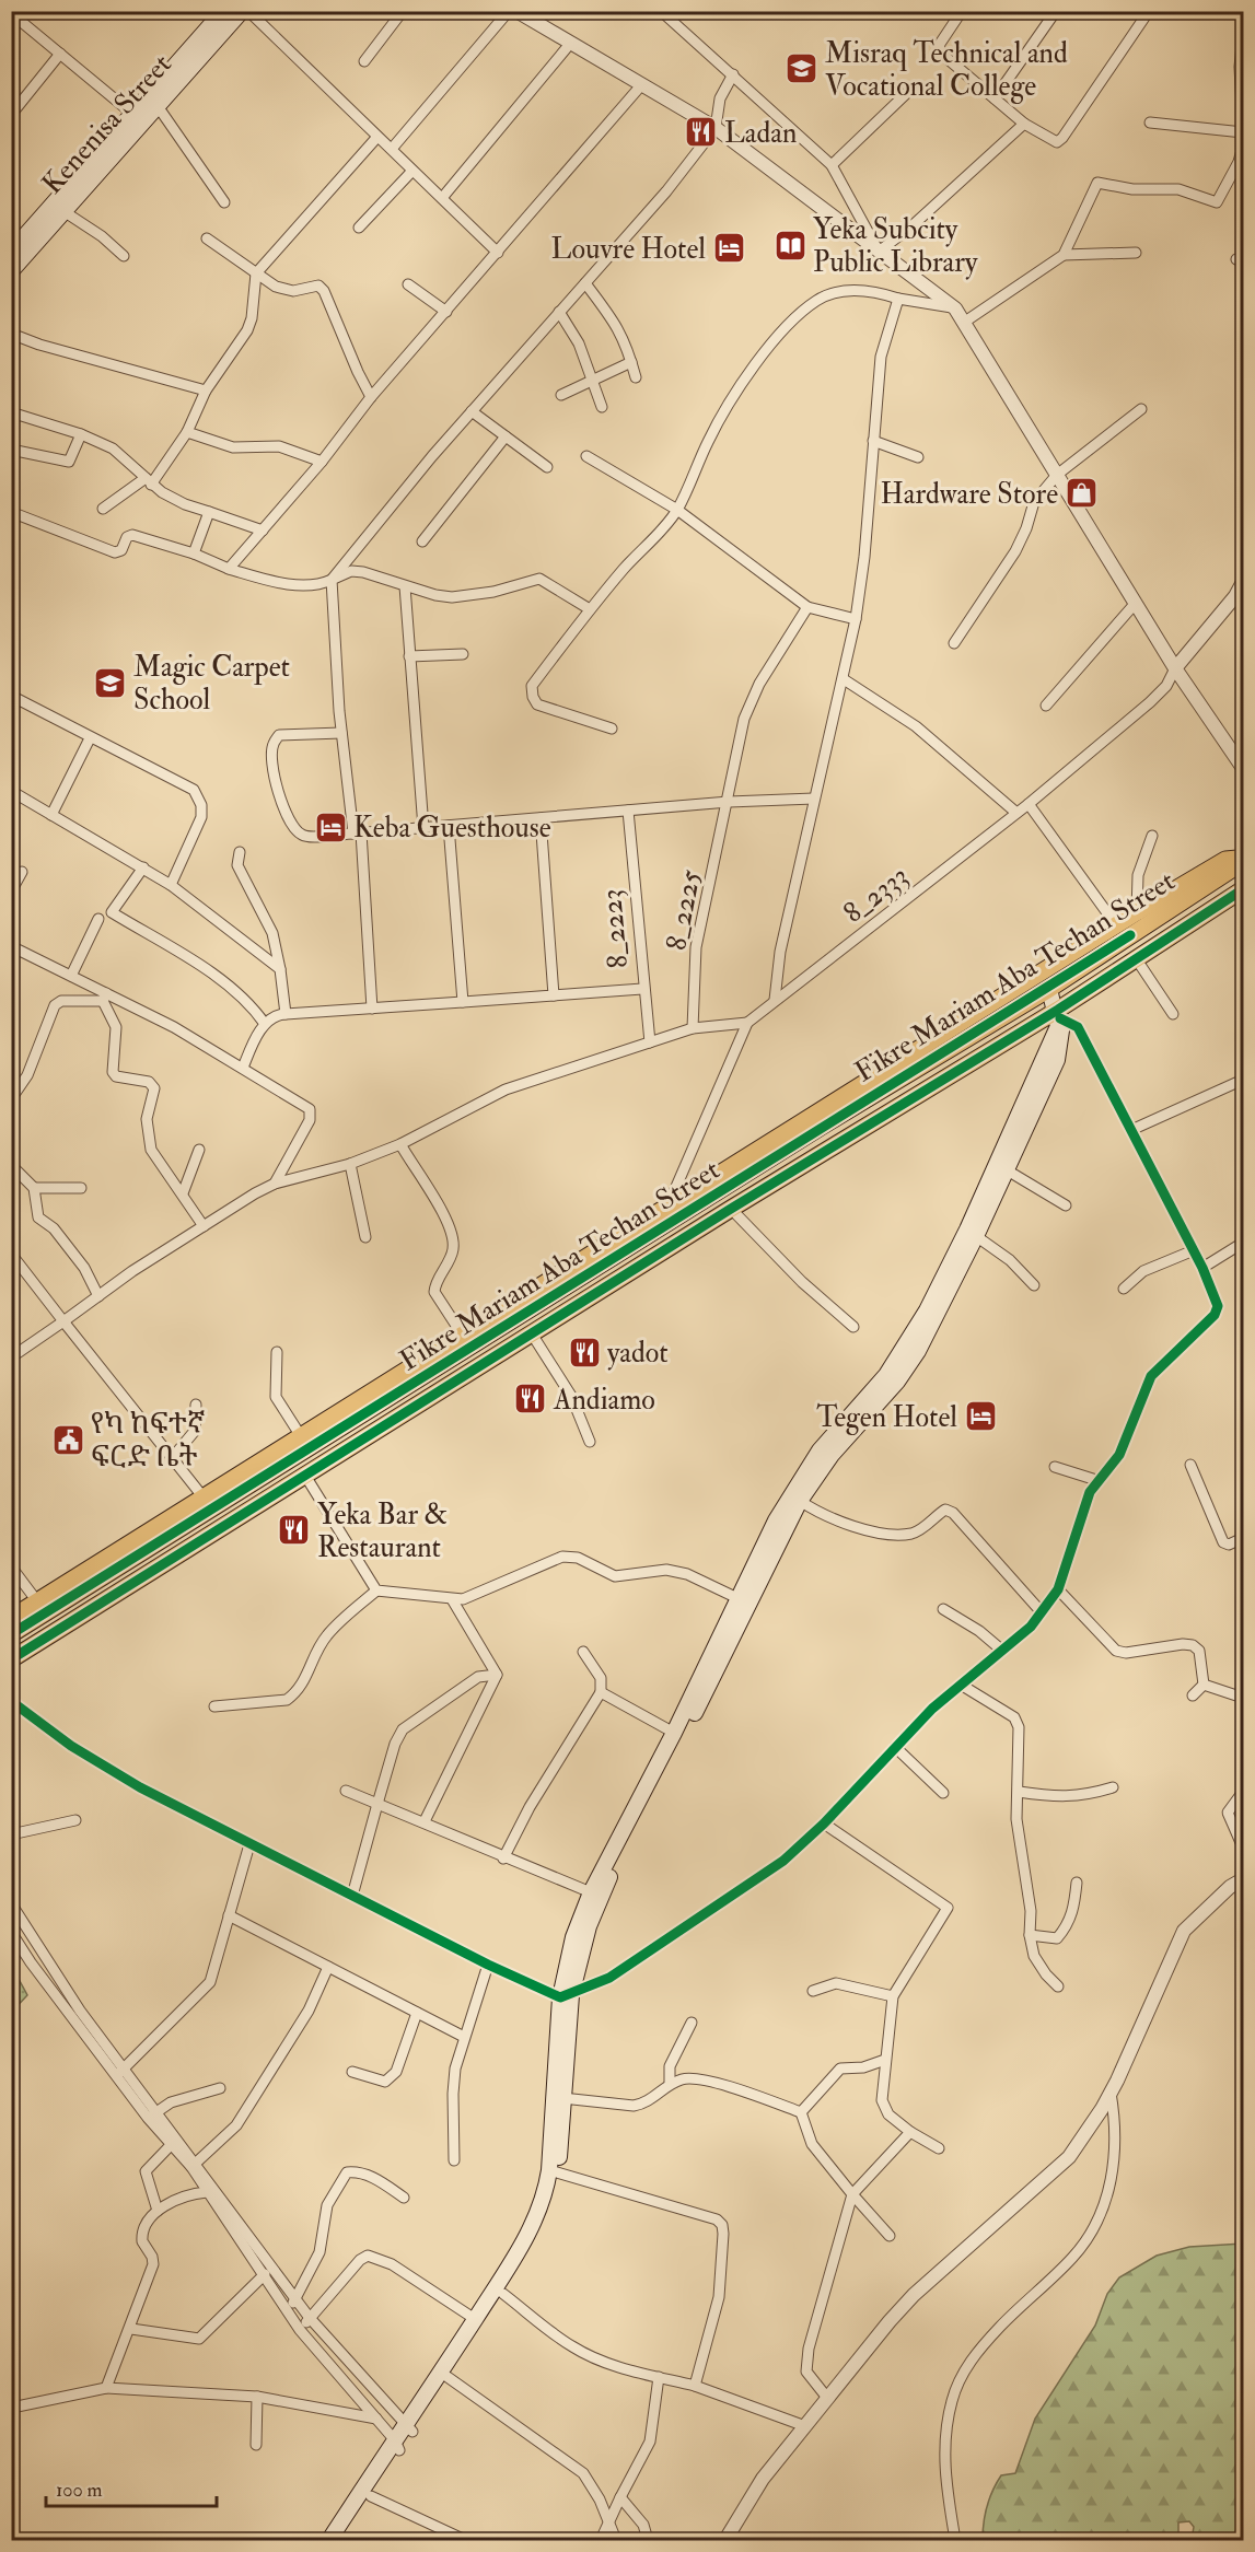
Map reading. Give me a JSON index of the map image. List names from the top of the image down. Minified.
{"streets":{"main road":["Kenenisa Street","Fikre Mariam Aba Techan Street"],"street":["8_2333","8_2225","8_2223"]},"places":{"school or university":["Misraq Technical and Vocational College","Magic Carpet School"],"restaurant":["Ladan","yadot","Andiamo","Yeka Bar & Restaurant"],"library":["Yeka Subcity Public Library"],"hotel":["Louvre Hotel","Keba Guesthouse","Tegen Hotel"],"shop":["Hardware Store"],"public building":["የካ ከፍተኛ ፍርድ ቤት"]},"scale_bar":"100 m"}
